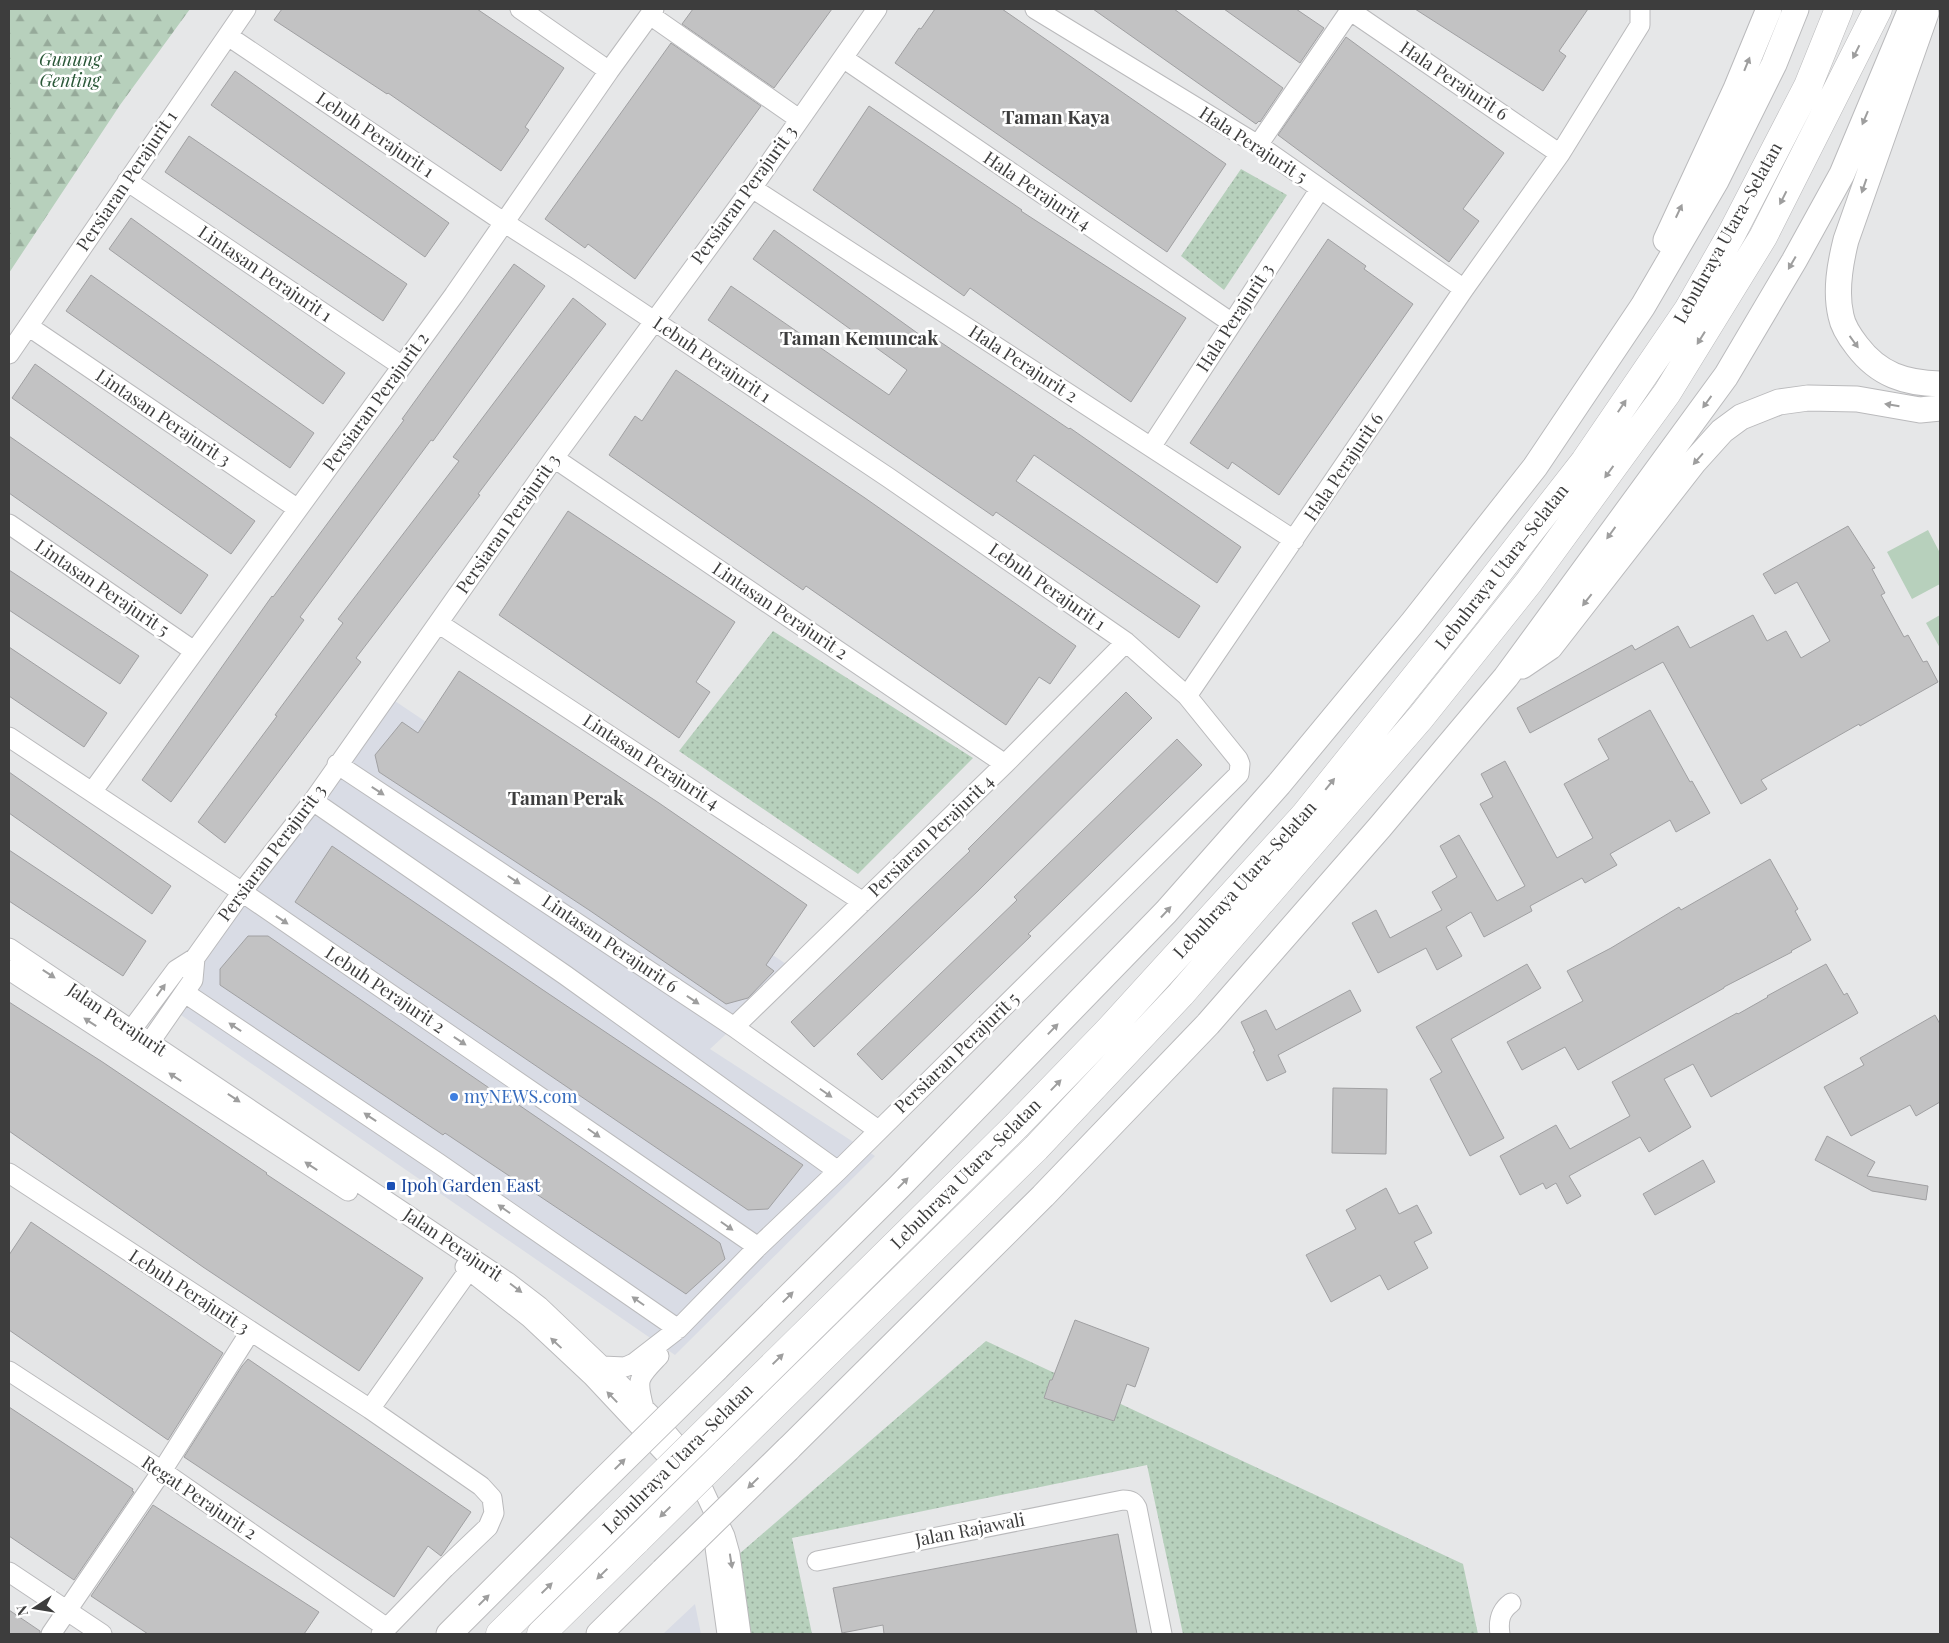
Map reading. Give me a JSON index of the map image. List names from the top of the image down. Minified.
{"streets":{"highway":["Lebuhraya Utara–Selatan"],"street":["Hala Perajurit 6","Lebuh Perajurit 1","Hala Perajurit 5","Persiaran Perajurit 1","Hala Perajurit 4","Persiaran Perajurit 3","Lintasan Perajurit 1","Hala Perajurit 3","Hala Perajurit 2","Persiaran Perajurit 2","Lintasan Perajurit 3","Lintasan Perajurit 5","Lintasan Perajurit 2","Lintasan Perajurit 4","Persiaran Perajurit 4","Lintasan Perajurit 6","Lebuh Perajurit 2","Jalan Perajurit","Persiaran Perajurit 5","Lebuh Perajurit 3","Regat Perajurit 2","Jalan Rajawali"]},"crossings":[["Hala Perajurit 6","Lebuh Perajurit 1"],["Hala Perajurit 6","Hala Perajurit 5"],["Hala Perajurit 6","Hala Perajurit 2"],["Hala Perajurit 6","Persiaran Perajurit 5"],["Lebuh Perajurit 1","Persiaran Perajurit 1"],["Lebuh Perajurit 1","Persiaran Perajurit 3"],["Lebuh Perajurit 1","Persiaran Perajurit 2"],["Lebuh Perajurit 1","Persiaran Perajurit 4"],["Lebuh Perajurit 1","Persiaran Perajurit 5"],["Hala Perajurit 5","Hala Perajurit 3"],["Persiaran Perajurit 1","Lintasan Perajurit 1"],["Persiaran Perajurit 1","Lintasan Perajurit 3"],["Hala Perajurit 4","Persiaran Perajurit 3"],["Hala Perajurit 4","Hala Perajurit 3"],["Persiaran Perajurit 3","Hala Perajurit 2"],["Persiaran Perajurit 3","Lintasan Perajurit 2"],["Persiaran Perajurit 3","Lintasan Perajurit 4"],["Persiaran Perajurit 3","Lintasan Perajurit 6"],["Persiaran Perajurit 3","Lebuh Perajurit 2"],["Persiaran Perajurit 3","Jalan Perajurit"],["Lintasan Perajurit 1","Persiaran Perajurit 2"],["Hala Perajurit 3","Hala Perajurit 2"],["Persiaran Perajurit 2","Lintasan Perajurit 3"],["Persiaran Perajurit 2","Lintasan Perajurit 5"],["Persiaran Perajurit 2","Lebuh Perajurit 2"],["Lintasan Perajurit 2","Persiaran Perajurit 4"],["Lintasan Perajurit 4","Persiaran Perajurit 4"],["Persiaran Perajurit 4","Lintasan Perajurit 6"],["Lintasan Perajurit 6","Persiaran Perajurit 5"],["Lebuh Perajurit 2","Persiaran Perajurit 5"],["Jalan Perajurit","Persiaran Perajurit 5"],["Lebuh Perajurit 3","Regat Perajurit 2"]],"districts":["Taman Kaya","Taman Kemuncak","Taman Perak"],"parks":["Gunung Genting"],"places":{"other":["myNEWS.com"],"transit":["Ipoh Garden East"]},"north":"left"}
